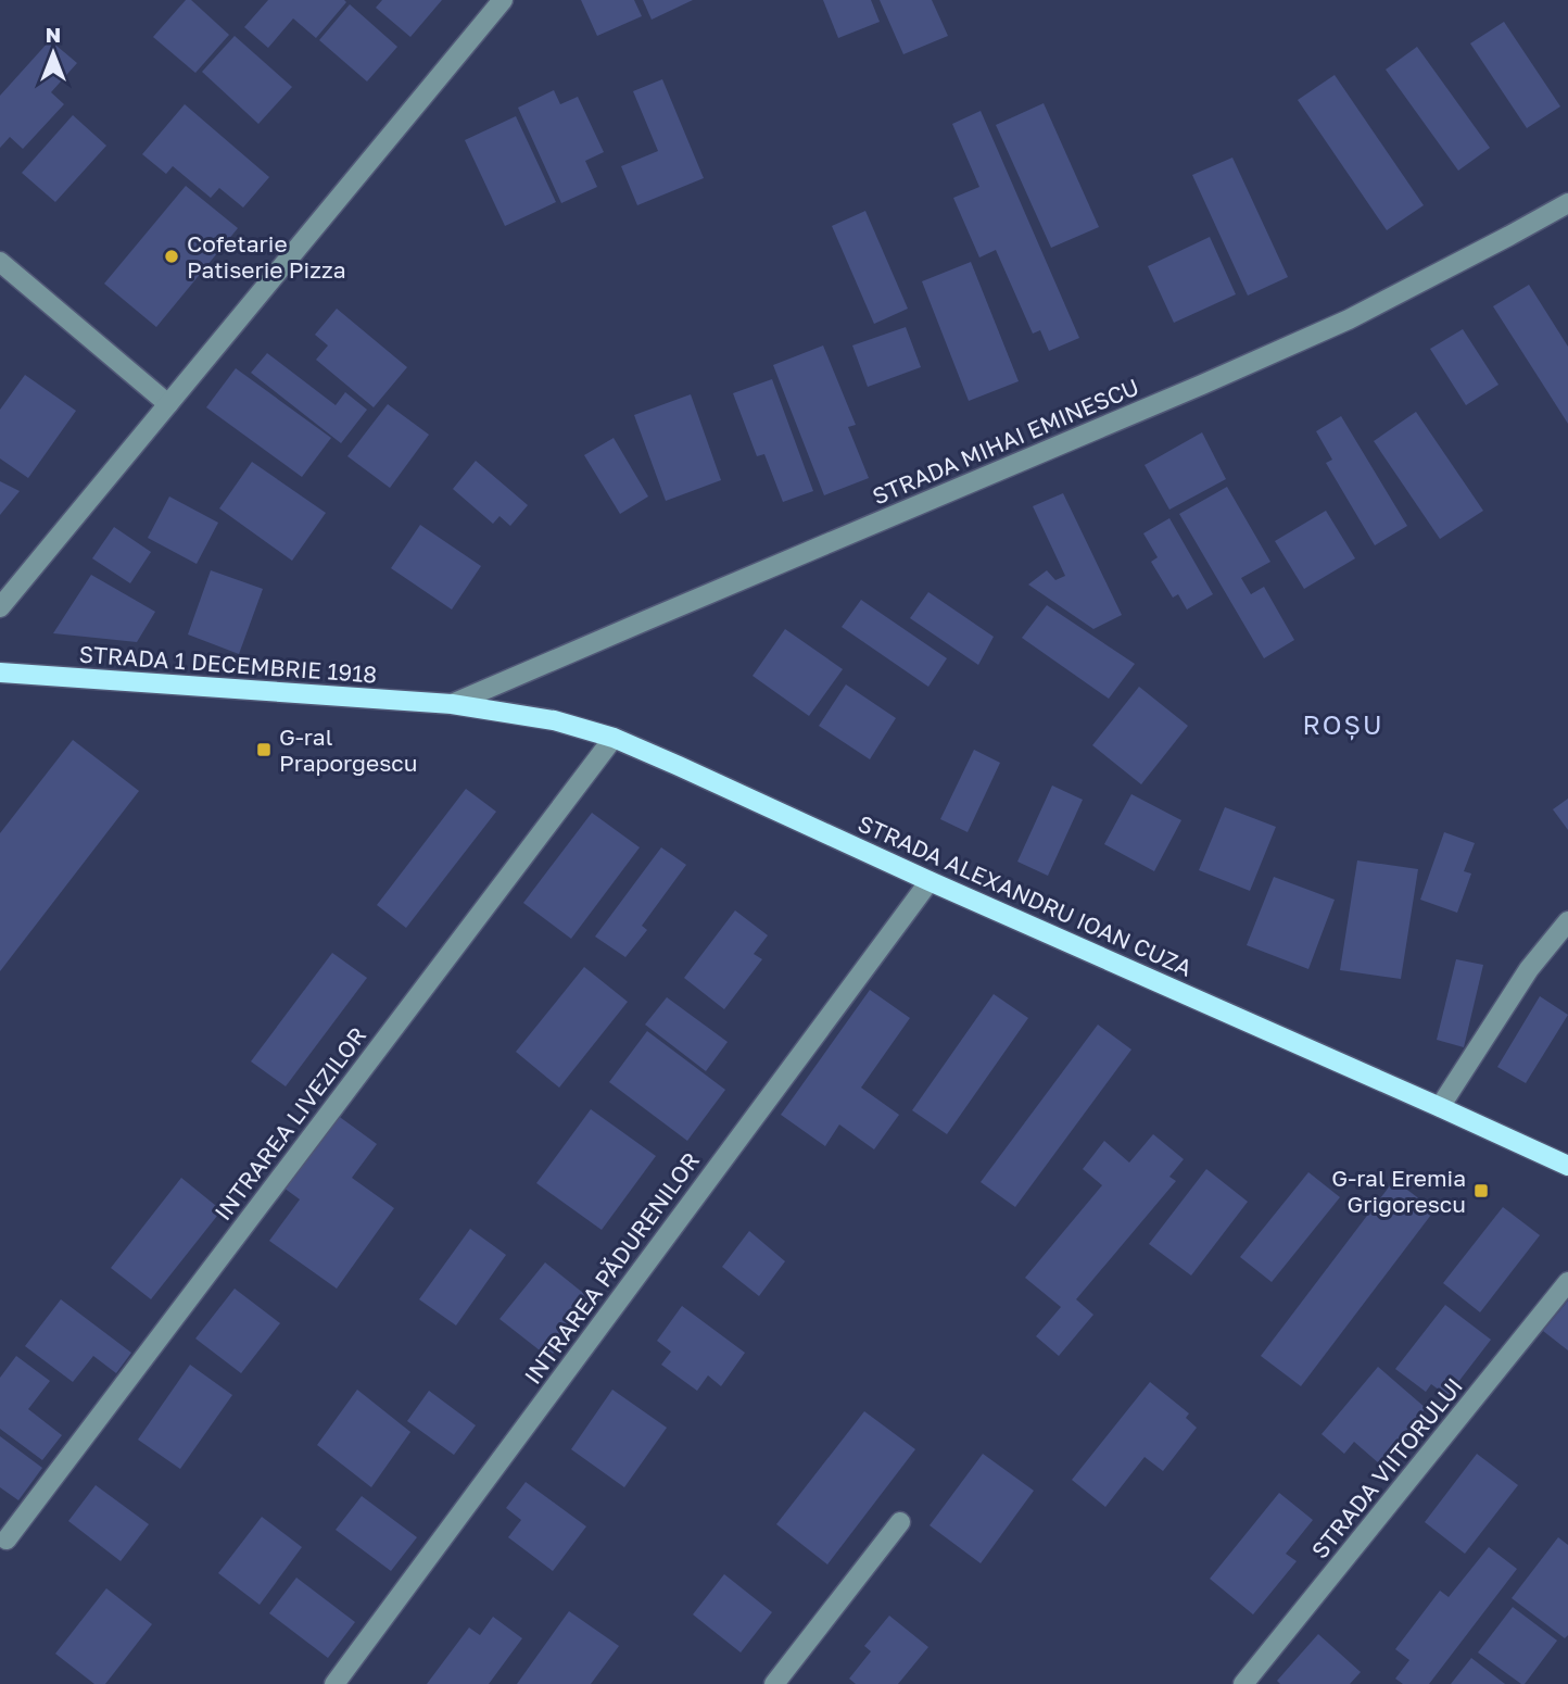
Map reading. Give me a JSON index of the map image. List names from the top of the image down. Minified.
{"streets":{"main road":["STRADA 1 DECEMBRIE 1918","STRADA ALEXANDRU IOAN CUZA"],"street":["STRADA MIHAI EMINESCU","INTRAREA LIVEZILOR","INTRAREA PĂDURENILOR","STRADA VIITORULUI"]},"crossings":[["STRADA MIHAI EMINESCU","STRADA 1 DECEMBRIE 1918"],["STRADA MIHAI EMINESCU","STRADA ALEXANDRU IOAN CUZA"],["STRADA 1 DECEMBRIE 1918","STRADA ALEXANDRU IOAN CUZA"],["STRADA ALEXANDRU IOAN CUZA","INTRAREA LIVEZILOR"],["STRADA ALEXANDRU IOAN CUZA","INTRAREA PĂDURENILOR"]],"districts":["ROȘU"],"places":{"other":["Cofetarie Patiserie Pizza"],"transit":["G-ral Praporgescu","G-ral Eremia Grigorescu"]},"north":"top"}
